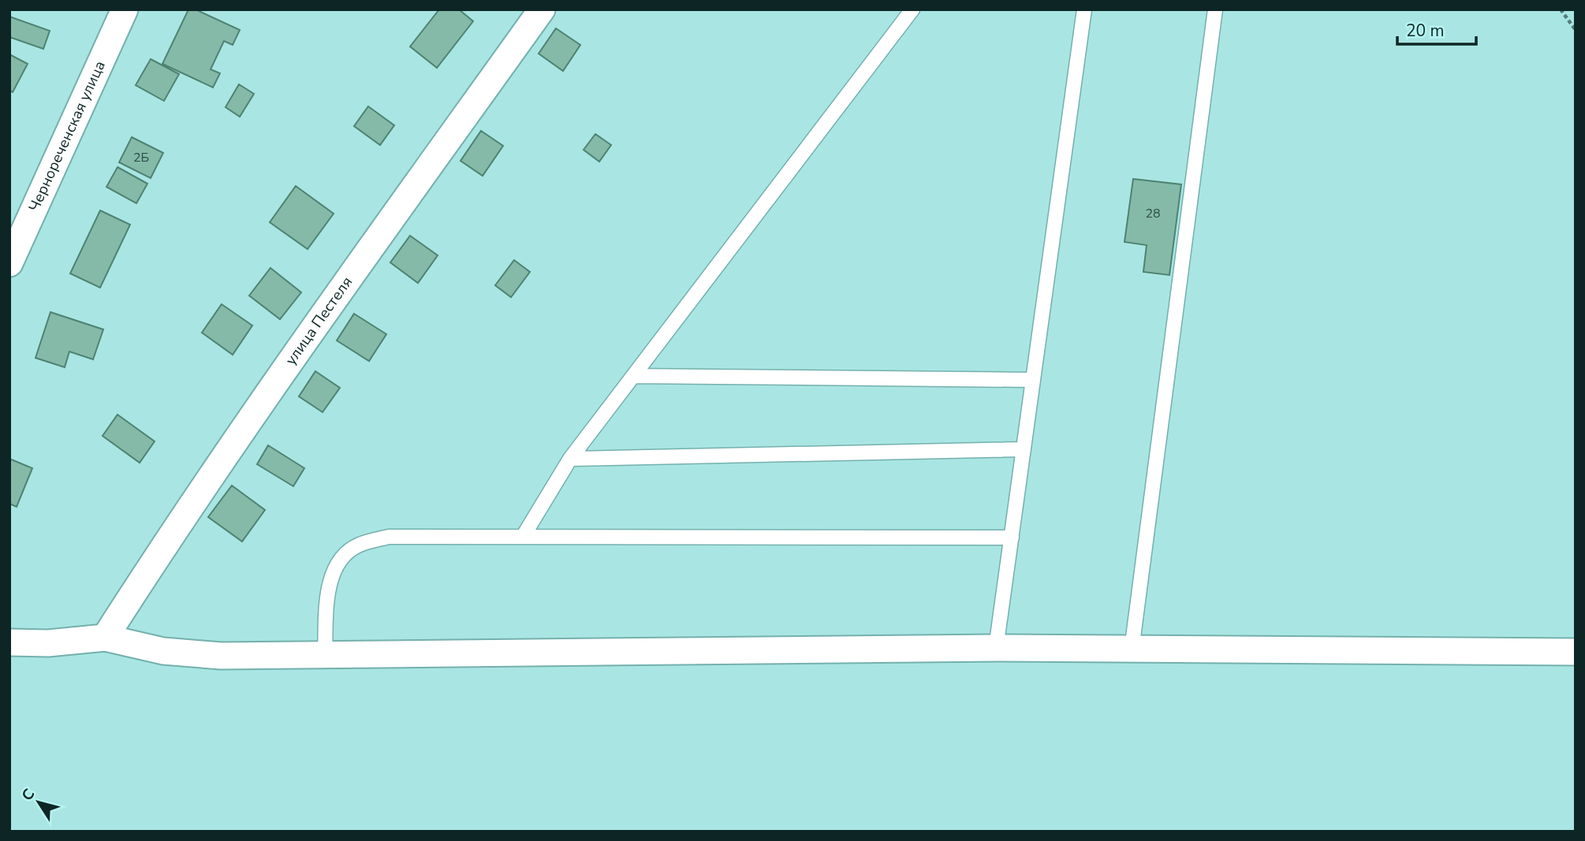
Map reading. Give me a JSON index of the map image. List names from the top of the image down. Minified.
{"streets":{"street":["Чернореченская улица","улица Пестеля"]},"house_numbers":["2Б","28"],"scale_bar":"20 m","north":"top left"}
